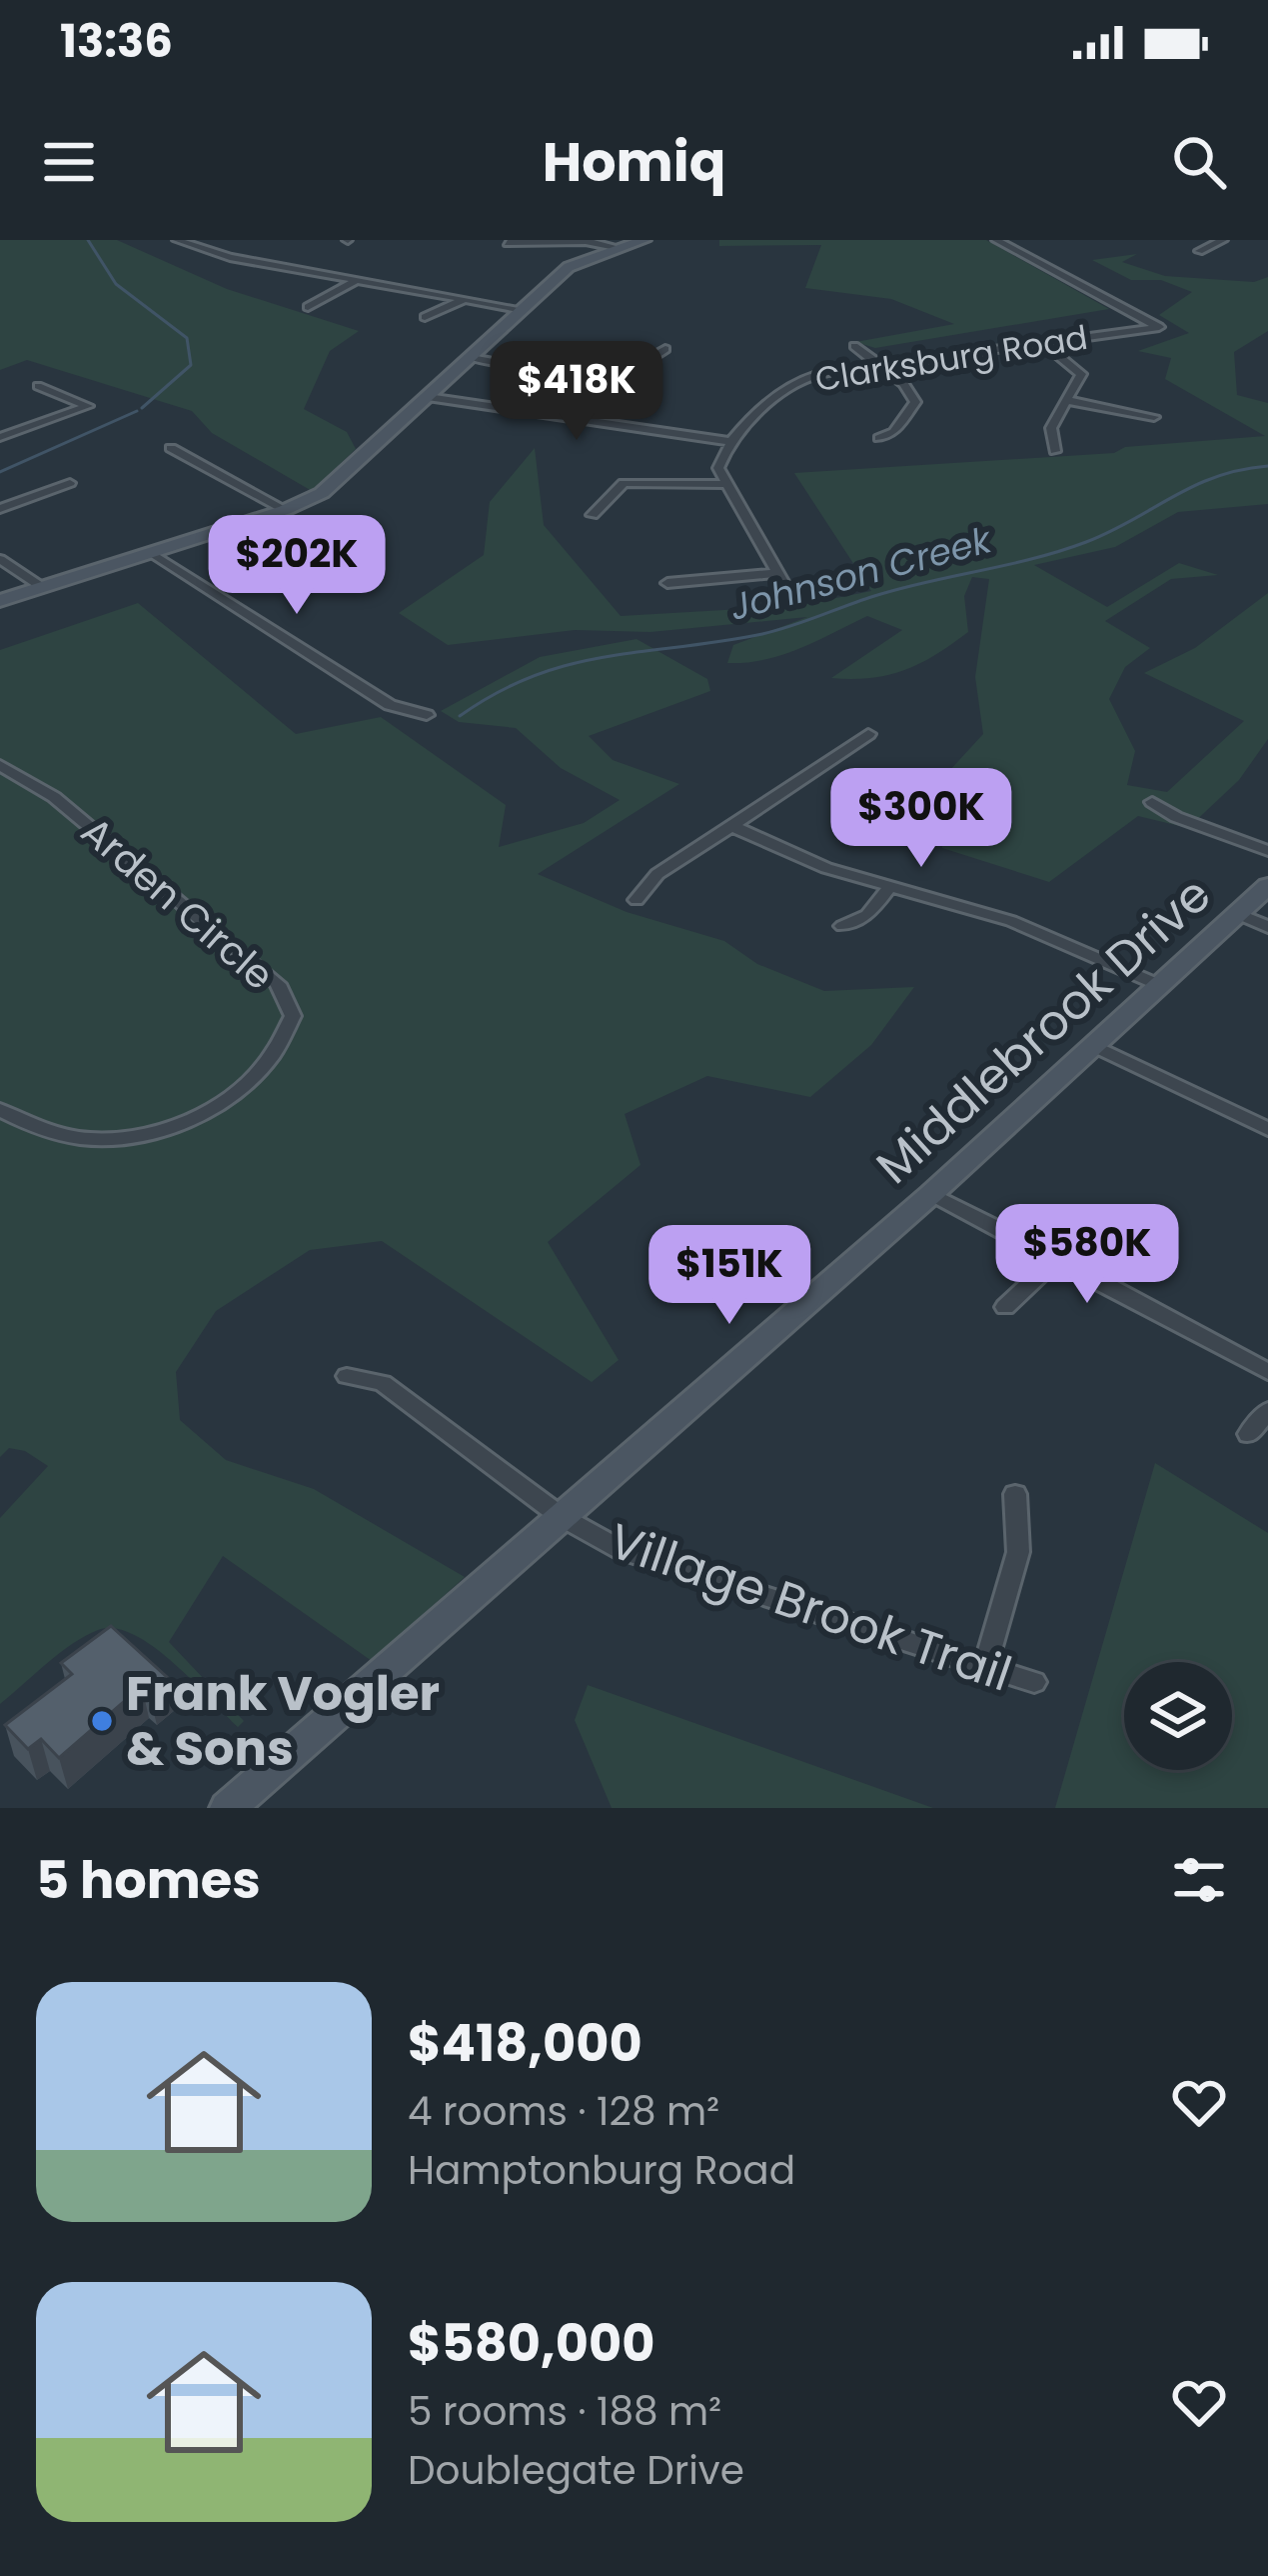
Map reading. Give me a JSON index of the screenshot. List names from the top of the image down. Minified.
{"streets":{"main road":["Middlebrook Drive"],"street":["Clarksburg Road","Arden Circle","Village Brook Trail"]},"crossings":[["Middlebrook Drive","Village Brook Trail"]],"water":["Johnson Creek"],"places":["Frank Vogler & Sons"],"page":{"status":"13:36","header":"Homiq","price":["$418K","$202K","$300K","$580K","$151K"],"heading":"5 homes","list":[{"name":"$418,000","note":"4 rooms · 128 m² · Hamptonburg Road"},{"name":"$580,000","note":"5 rooms · 188 m² · Doublegate Drive"}]}}
